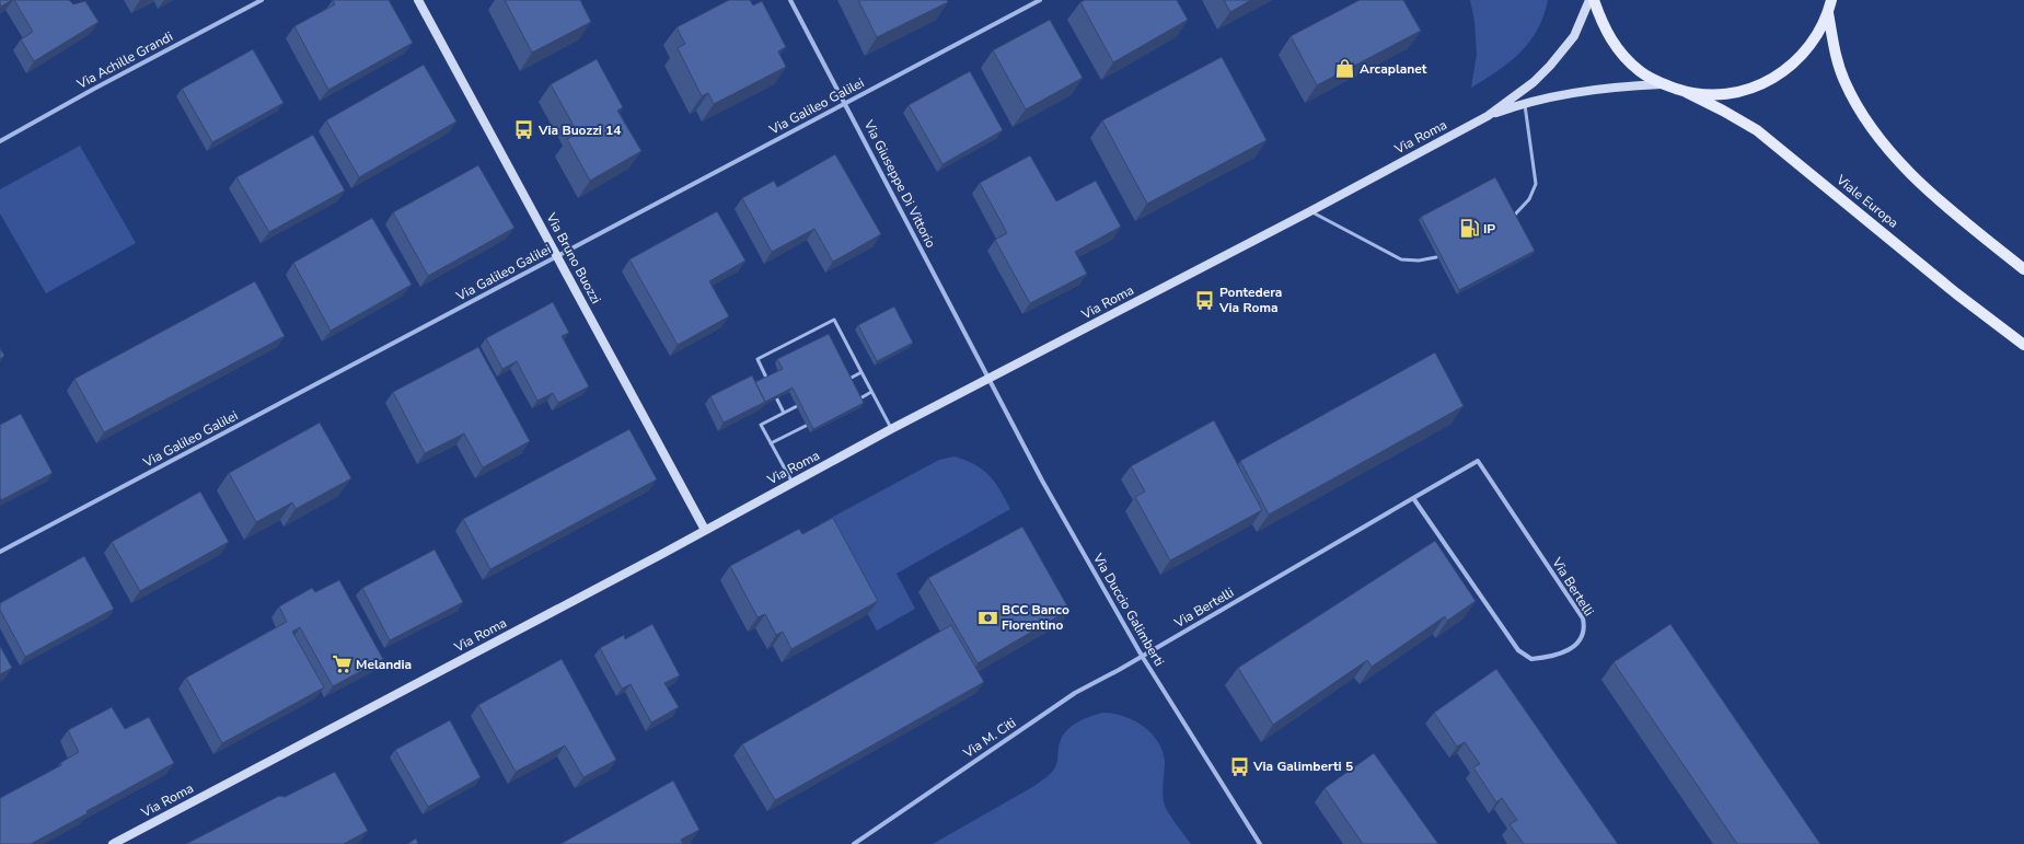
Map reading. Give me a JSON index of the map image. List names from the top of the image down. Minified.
{"streets":{"main road":["Viale Europa"],"street":["Via Achille Grandi","Via Galileo Galilei","Via Roma","Via Giuseppe Di Vittorio","Via Bruno Buozzi","Via Bertelli","Via Duccio Galimberti","Via M. Citi"]},"crossings":[["Via Galileo Galilei","Via Giuseppe Di Vittorio"],["Via Galileo Galilei","Via Bruno Buozzi"],["Via Roma","Via Giuseppe Di Vittorio"],["Via Roma","Viale Europa"],["Via Roma","Via Bruno Buozzi"],["Via Roma","Via Duccio Galimberti"],["Via Giuseppe Di Vittorio","Via Duccio Galimberti"],["Via Bertelli","Via Duccio Galimberti"],["Via Bertelli","Via M. Citi"],["Via Duccio Galimberti","Via M. Citi"]],"places":{"shop":["Arcaplanet"],"bus stop":["Via Buozzi 14","Pontedera Via Roma","Via Galimberti 5"],"fuel station":["IP"],"bank":["BCC Banco Fiorentino"],"supermarket":["Melandia"]}}
